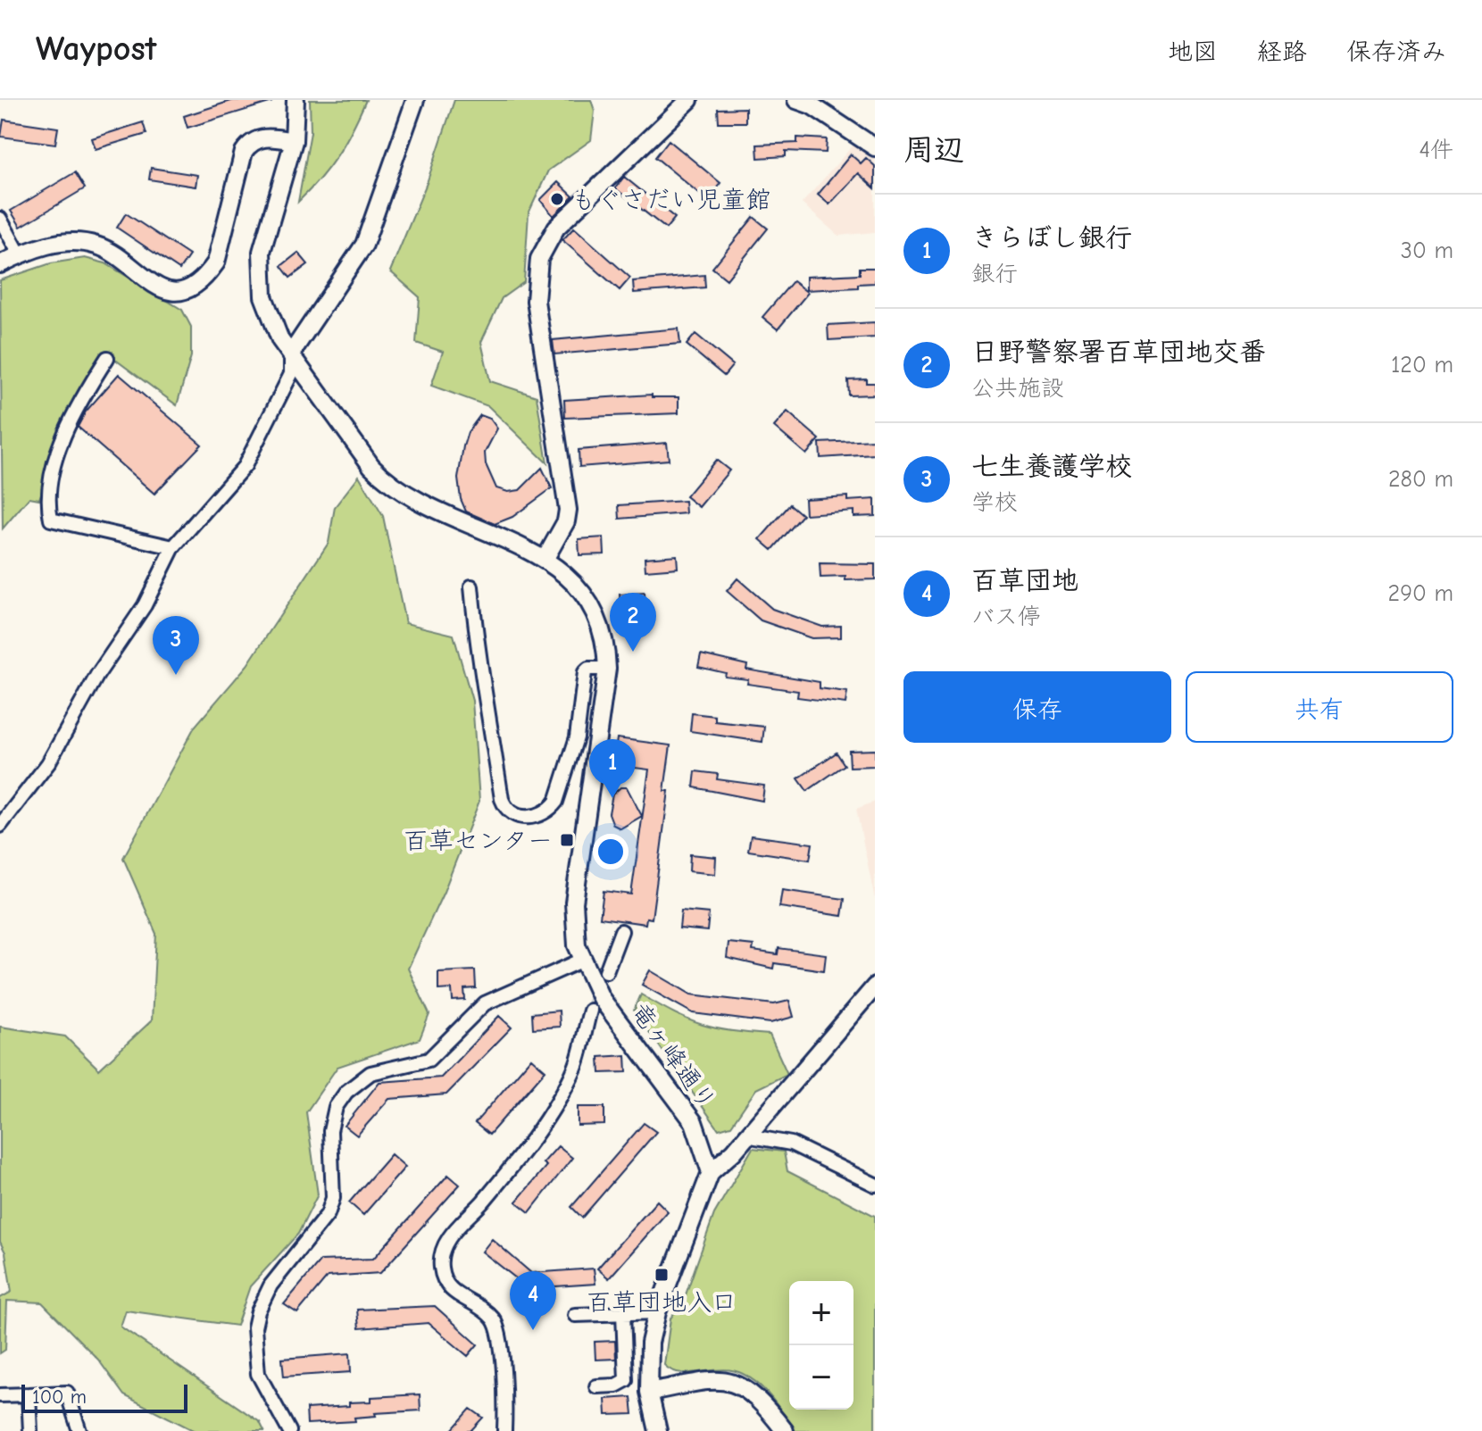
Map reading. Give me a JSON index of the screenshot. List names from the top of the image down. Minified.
{"streets":{"street":["竜ヶ峰通り"]},"places":{"other":["もぐさだい児童館"],"transit":["百草センター","百草団地入口"]},"scale_bar":"100 m","page":{"header":"Waypost","nav":["地図","経路","保存済み"],"heading":["周辺","4件"],"list":[{"mark":"1","name":"きらぼし銀行","note":"銀行","value":"30 m"},{"mark":"2","name":"日野警察署百草団地交番","note":"公共施設","value":"120 m"},{"mark":"3","name":"七生養護学校","note":"学校","value":"280 m"},{"mark":"4","name":"百草団地","note":"バス停","value":"290 m"}],"pins":["2","3","1","4"],"buttons":["保存","共有"],"map_buttons":["+","−"],"scale":"100 m"}}
